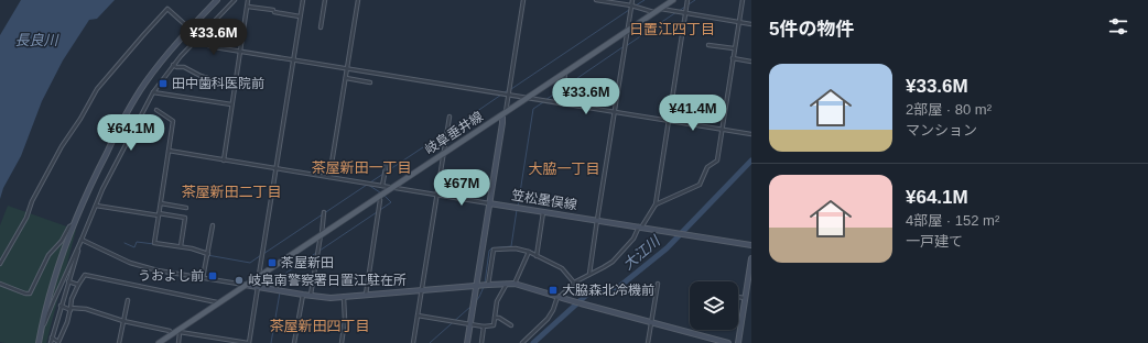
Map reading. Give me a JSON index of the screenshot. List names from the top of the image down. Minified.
{"streets":{"main road":["岐阜垂井線"],"street":["笠松墨俣線"]},"districts":["日置江四丁目","茶屋新田一丁目","大脇一丁目","茶屋新田二丁目","茶屋新田四丁目"],"water":["長良川","大江川"],"places":{"transit":["田中歯科医院前","茶屋新田","うおよし前","大脇森北冷機前"],"other":["岐阜南警察署日置江駐在所"]},"page":{"heading":"5件の物件","price":["¥33.6M","¥33.6M","¥41.4M","¥64.1M","¥67M"],"list":[{"name":"¥33.6M","note":"2部屋 · 80 m² · マンション"},{"name":"¥64.1M","note":"4部屋 · 152 m² · 一戸建て"}]}}
